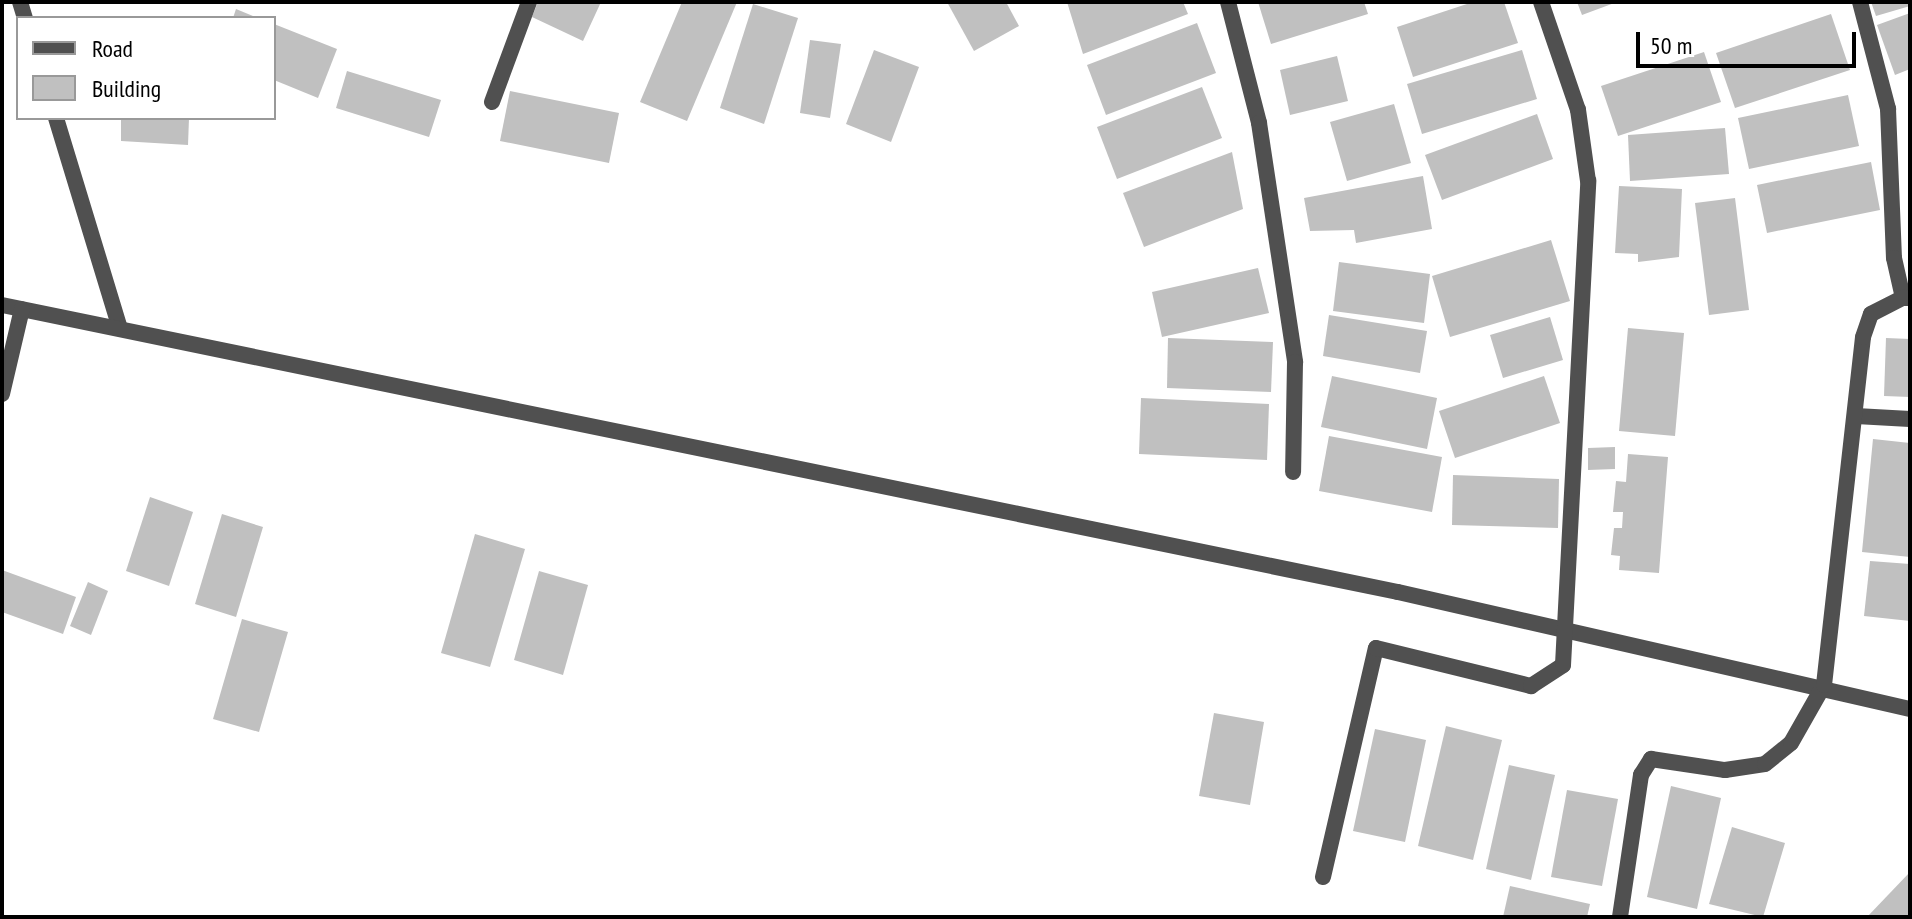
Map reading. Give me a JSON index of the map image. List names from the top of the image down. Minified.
{"legend":["Road","Building"],"scale_bar":"50 m"}
